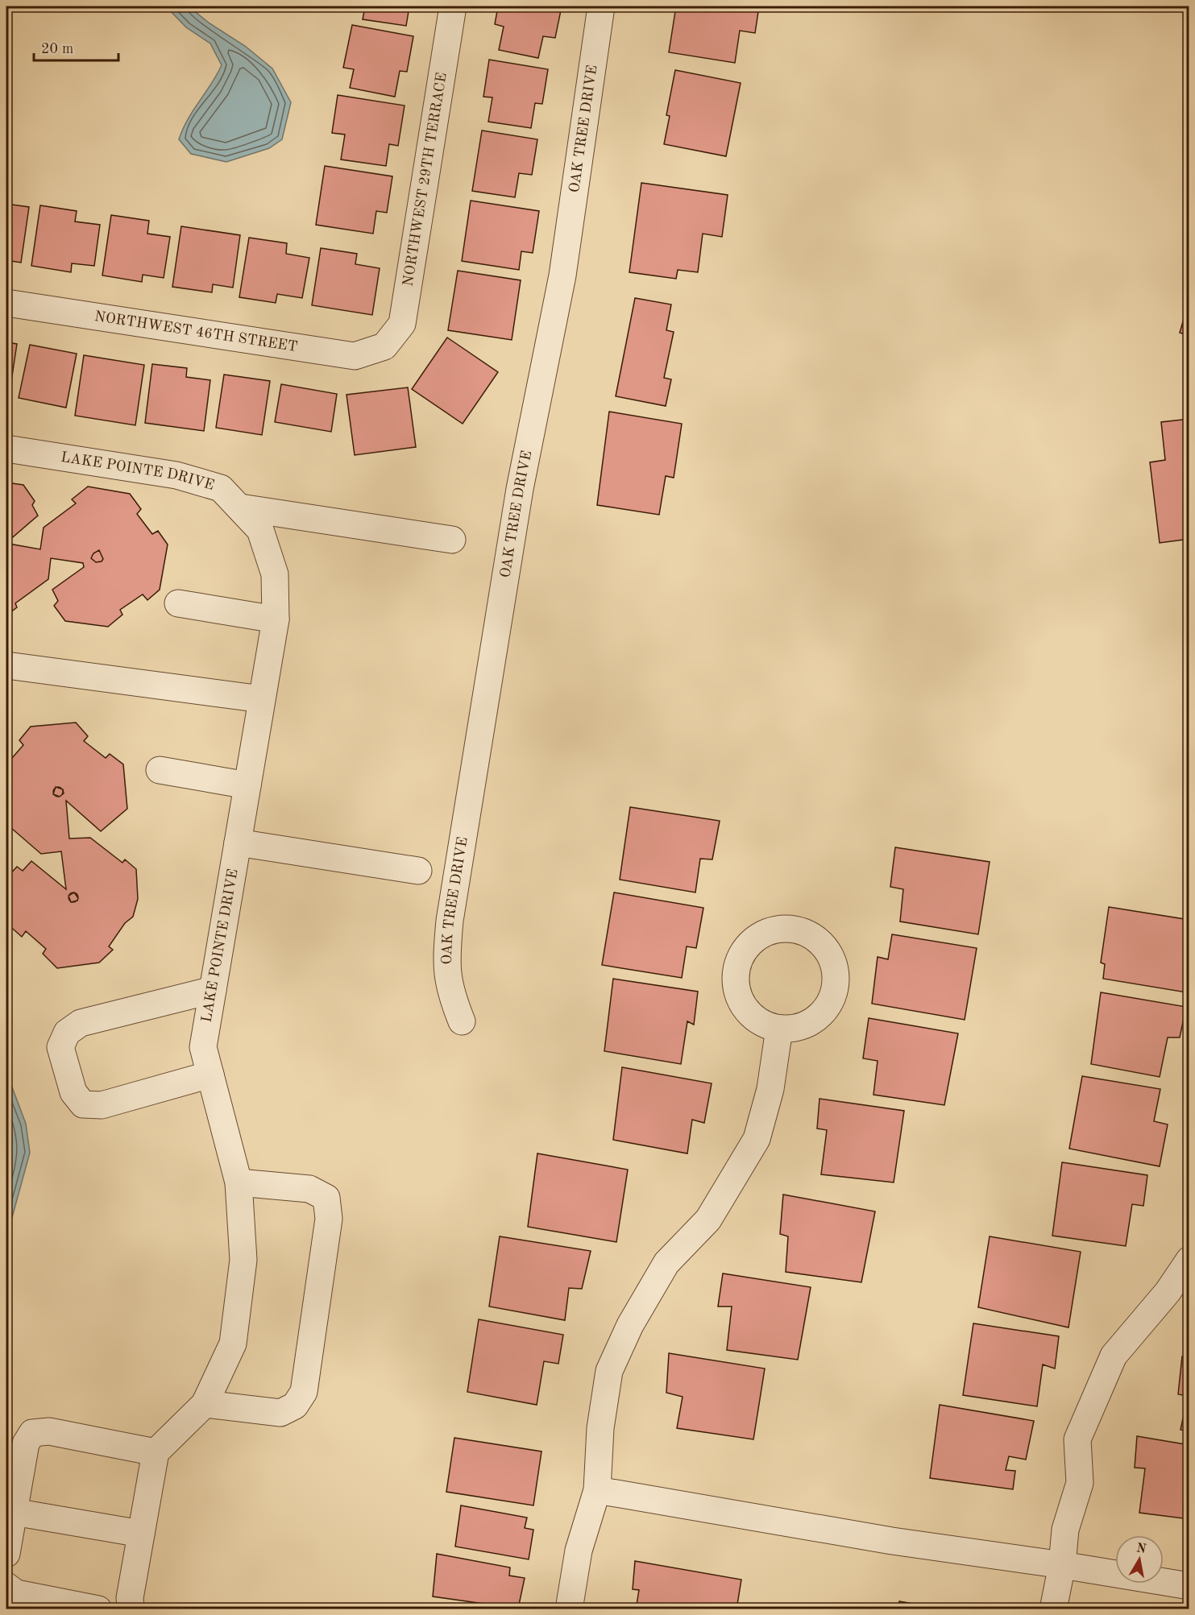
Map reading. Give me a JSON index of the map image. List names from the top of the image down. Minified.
{"streets":{"street":["OAK TREE DRIVE","NORTHWEST 29TH TERRACE","NORTHWEST 46TH STREET","LAKE POINTE DRIVE"]},"crossings":[["NORTHWEST 29TH TERRACE","NORTHWEST 46TH STREET"]],"scale_bar":"20 m","north":"top"}
